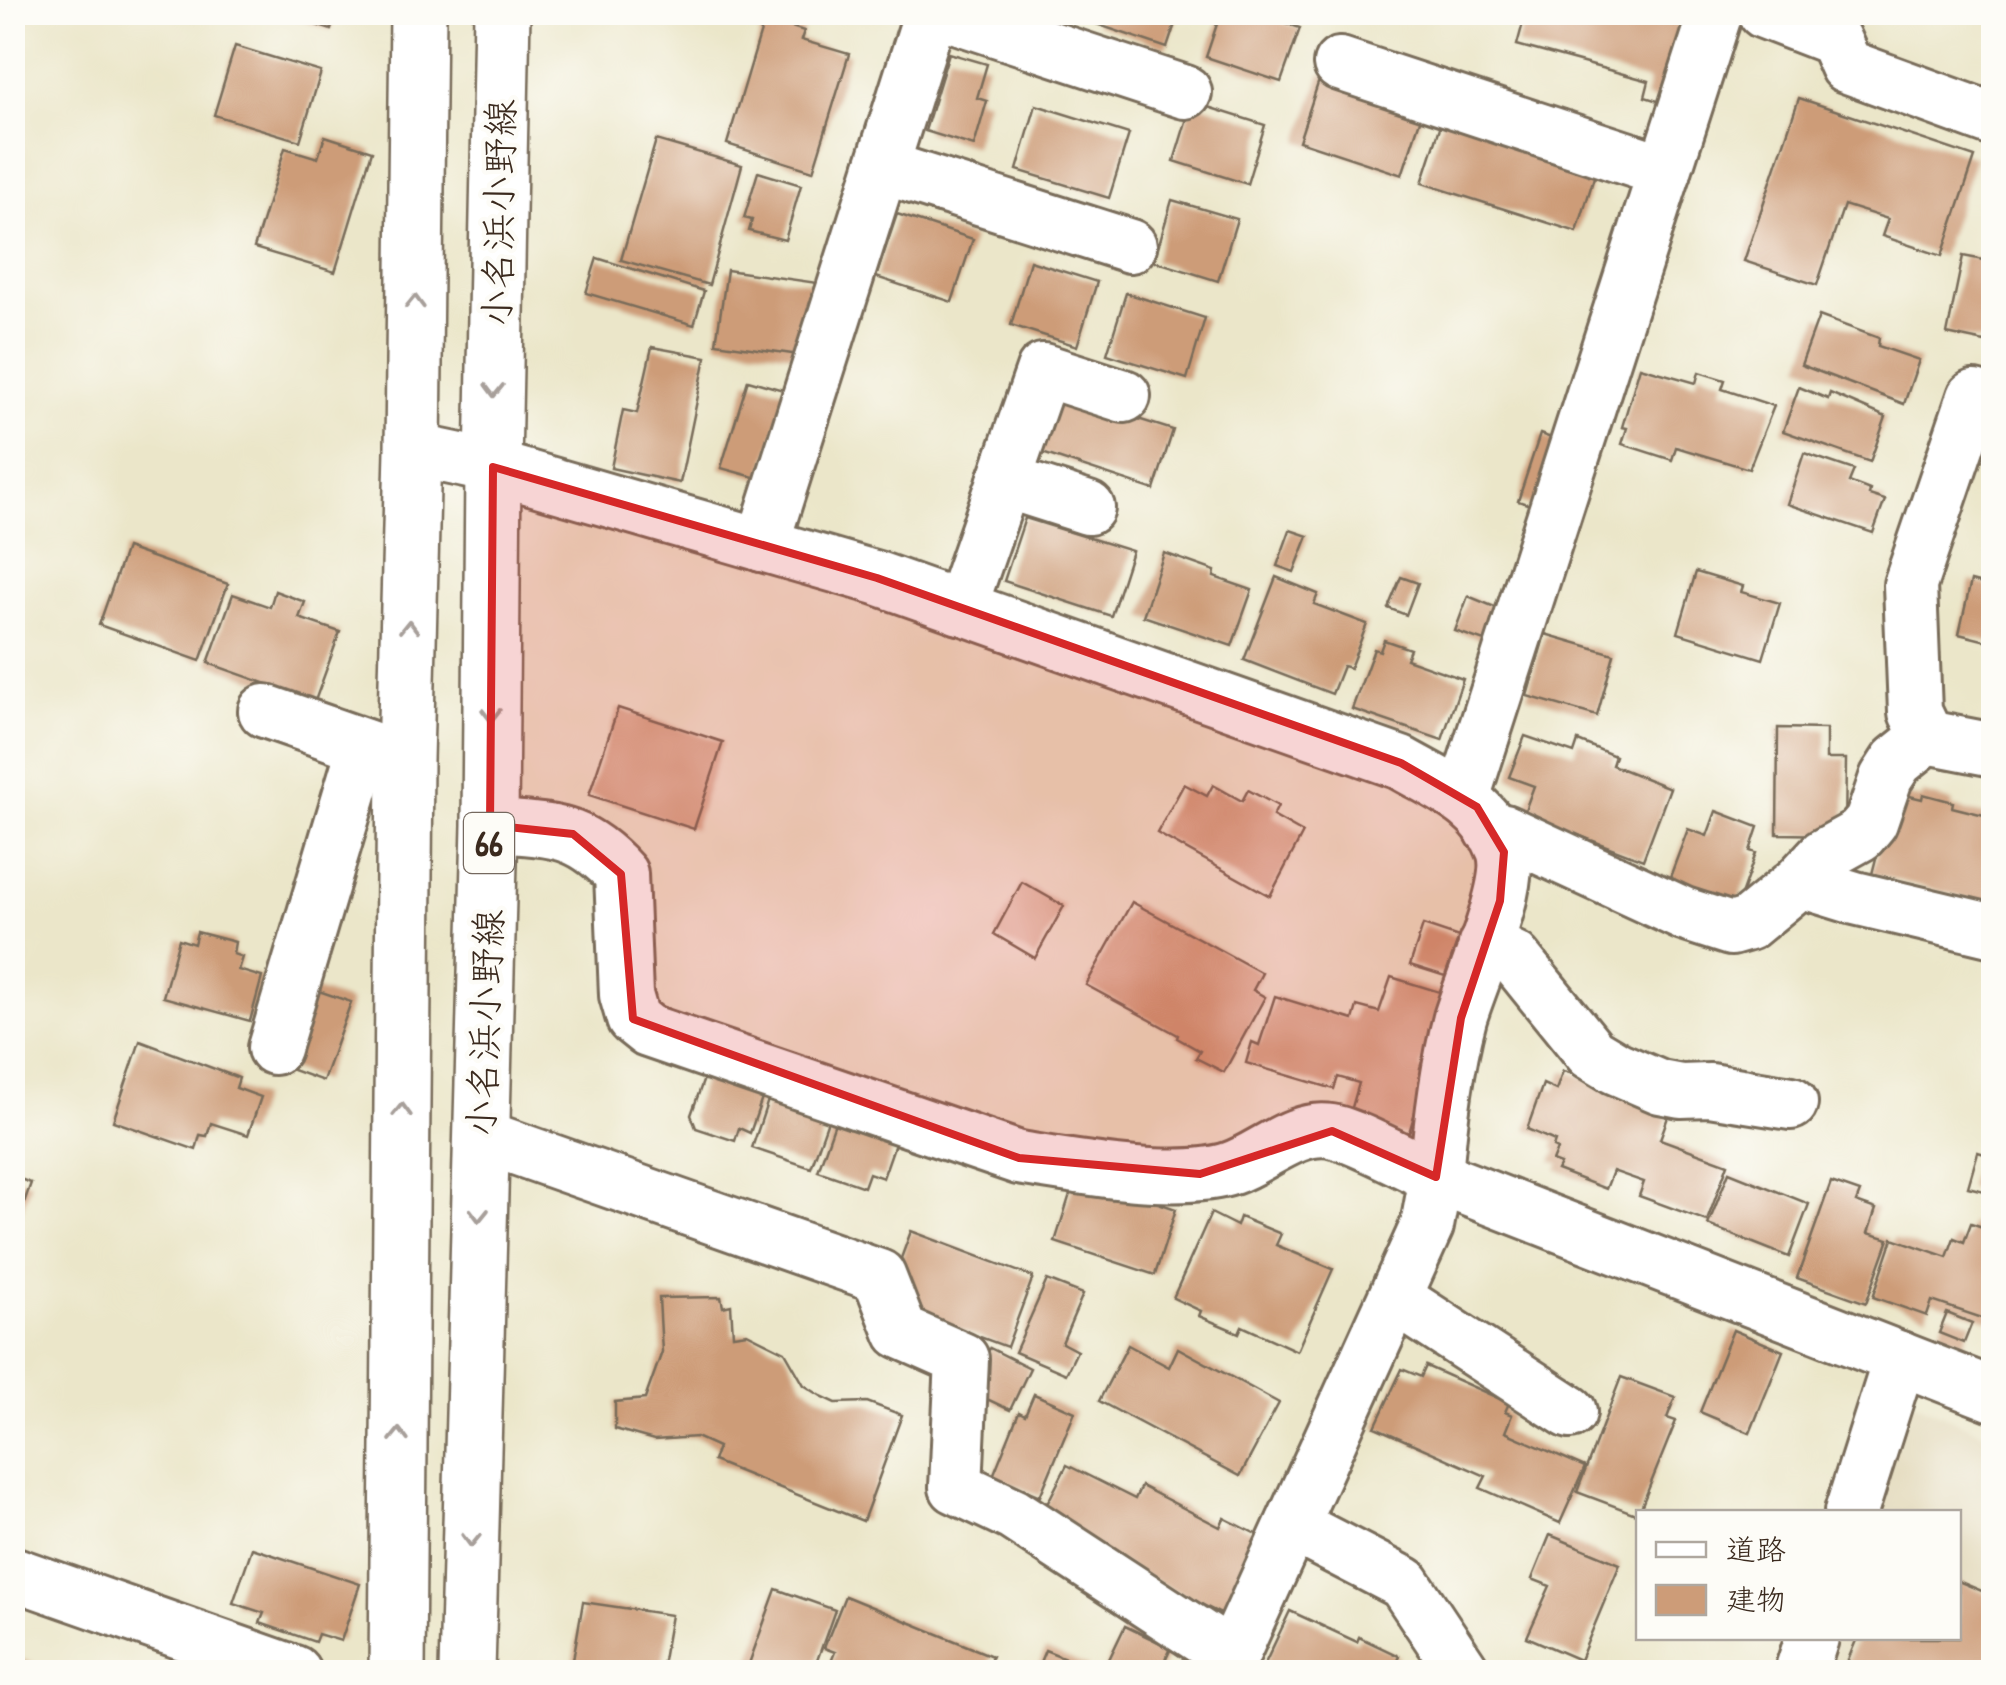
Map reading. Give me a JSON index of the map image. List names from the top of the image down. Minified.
{"streets":{"main road":["小名浜小野線","66"]},"legend":["道路","建物"]}
